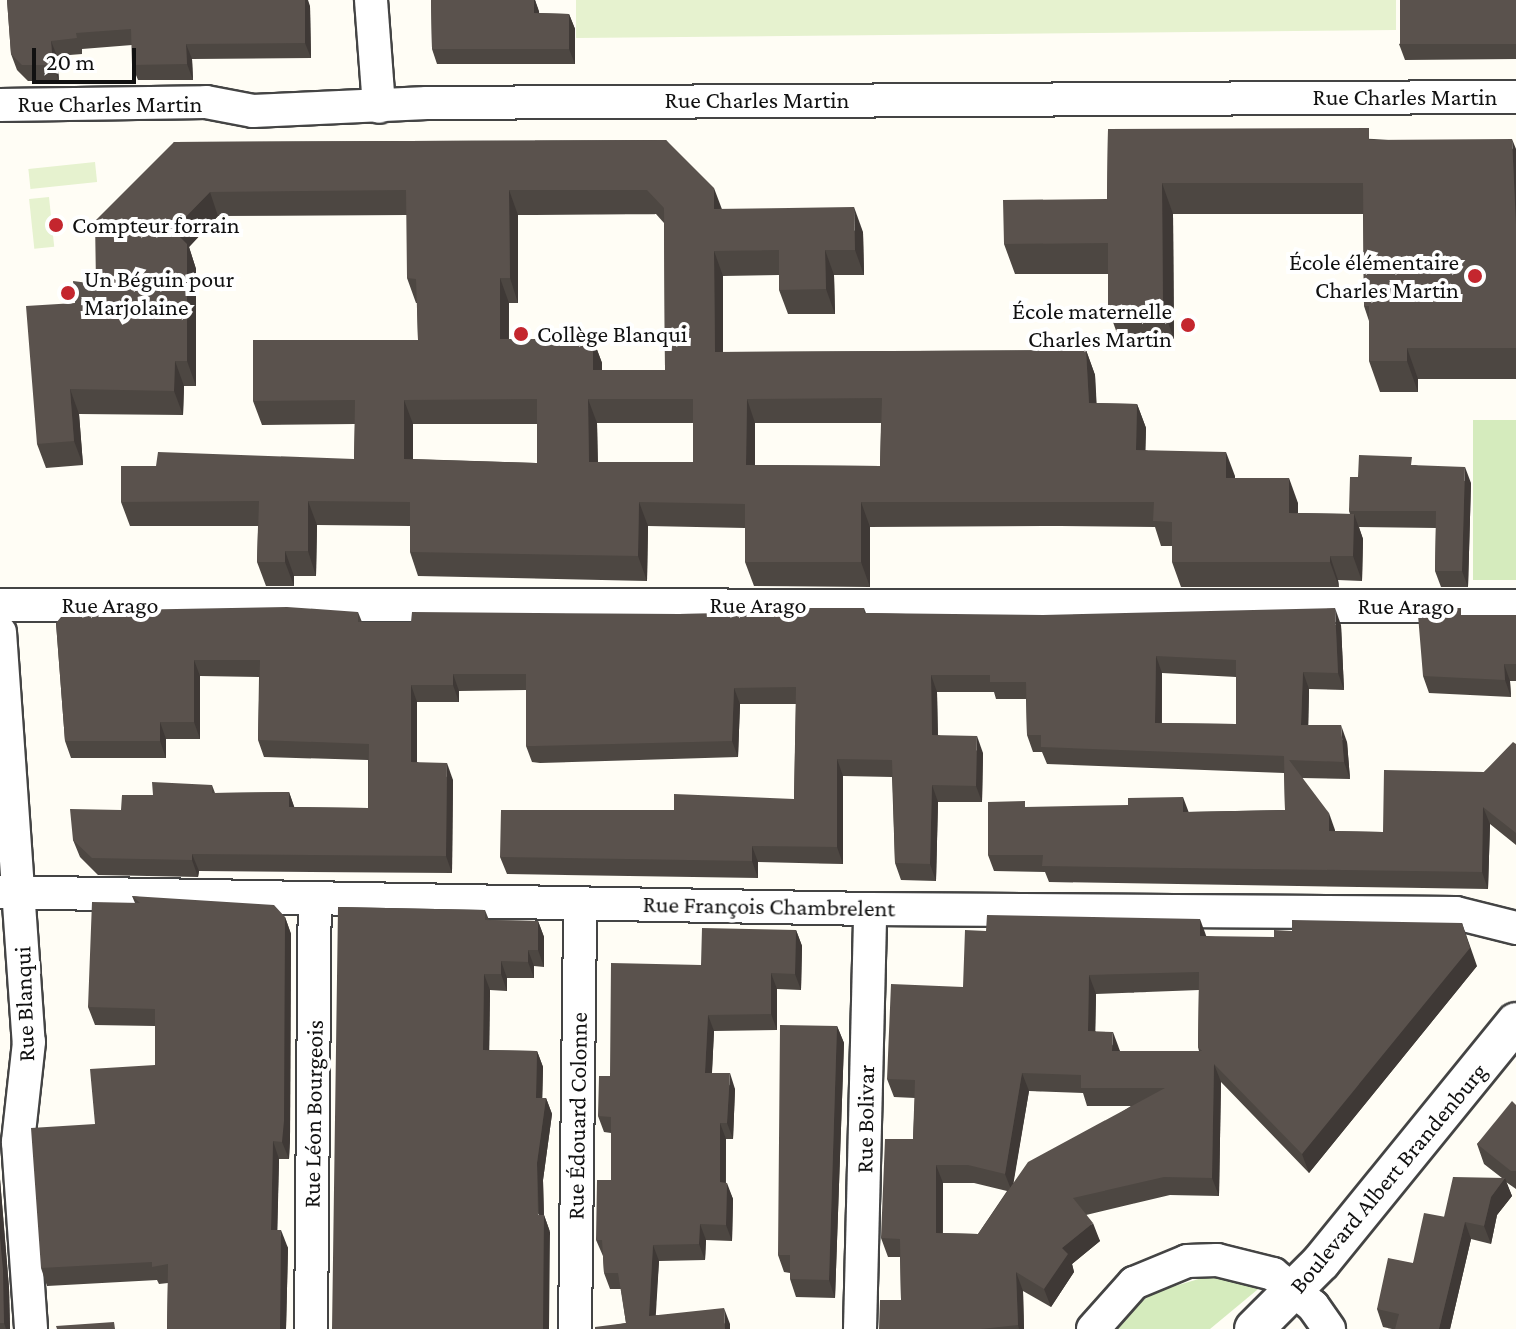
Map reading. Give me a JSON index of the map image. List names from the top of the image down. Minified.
{"streets":{"street":["Rue Charles Martin","Rue Arago","Rue François Chambrelent","Rue Blanqui","Rue Léon Bourgeois","Rue Édouard Colonne","Rue Bolivar","Boulevard Albert Brandenburg"]},"crossings":[["Rue François Chambrelent","Rue Blanqui"],["Rue François Chambrelent","Rue Léon Bourgeois"],["Rue François Chambrelent","Rue Édouard Colonne"],["Rue François Chambrelent","Rue Bolivar"]],"places":["Compteur forrain","École élémentaire Charles Martin","Un Béguin pour Marjolaine","École maternelle Charles Martin","Collège Blanqui"],"scale_bar":"20 m"}
